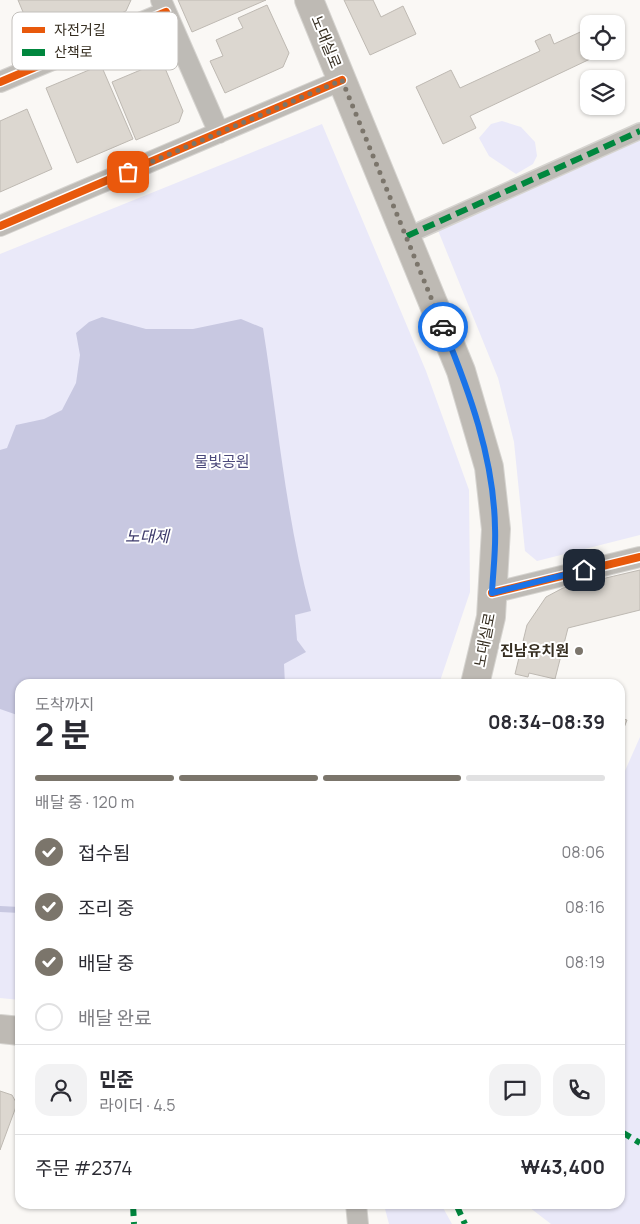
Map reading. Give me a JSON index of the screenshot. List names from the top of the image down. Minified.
{"streets":{"main road":["노대실로"]},"water":["노대제"],"parks":["물빛공원"],"places":["진남유치원"],"legend":["자전거길","산책로"],"page":{"heading":["2 분","도착까지","08:34–08:39"],"panel":["민준","라이더 · 4.5","주문 #2374","₩43,400"],"bar":"배달 중 · 120 m","list":[["접수됨","08:06"],["조리 중","08:16"],["배달 중","08:19"],"배달 완료"]}}
